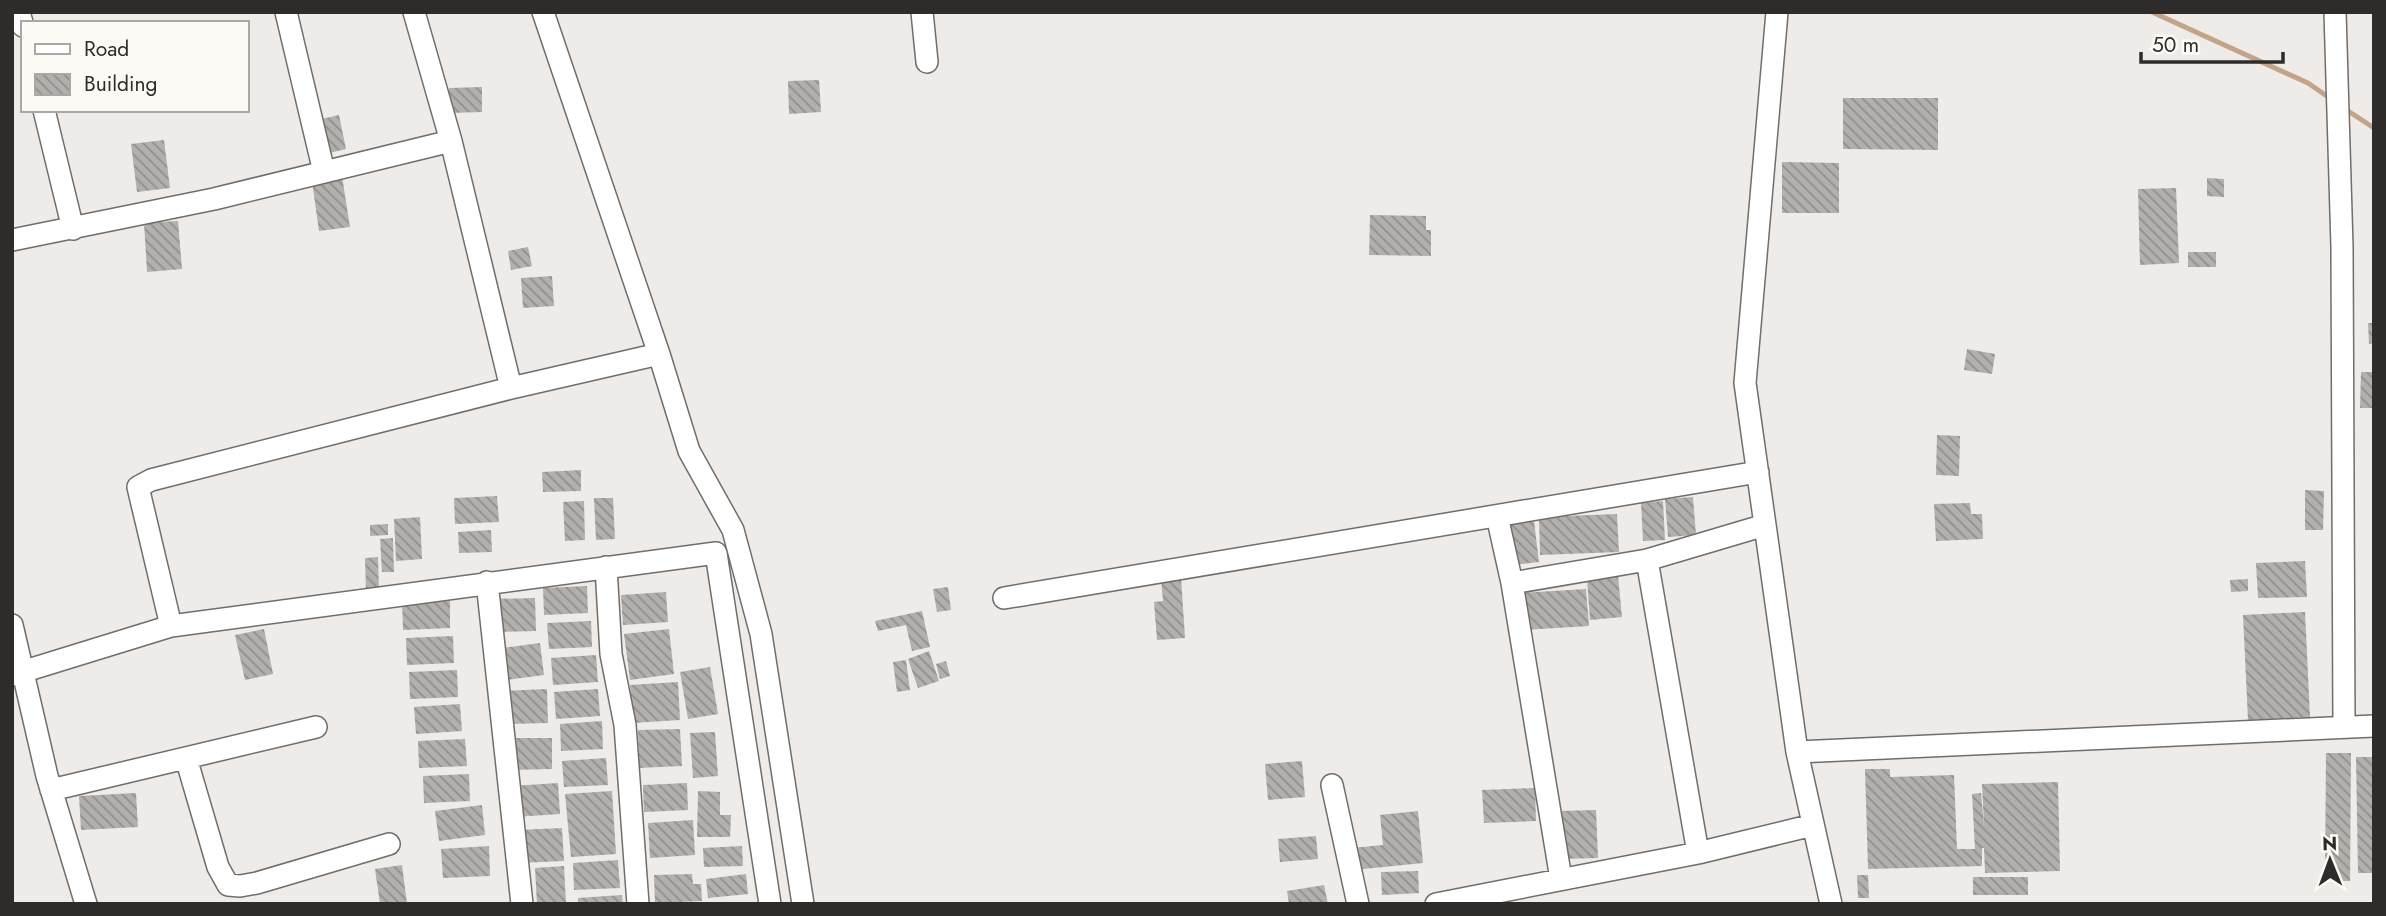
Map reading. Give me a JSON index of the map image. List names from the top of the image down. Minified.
{"legend":["Road","Building"],"scale_bar":"50 m","north":"top"}
